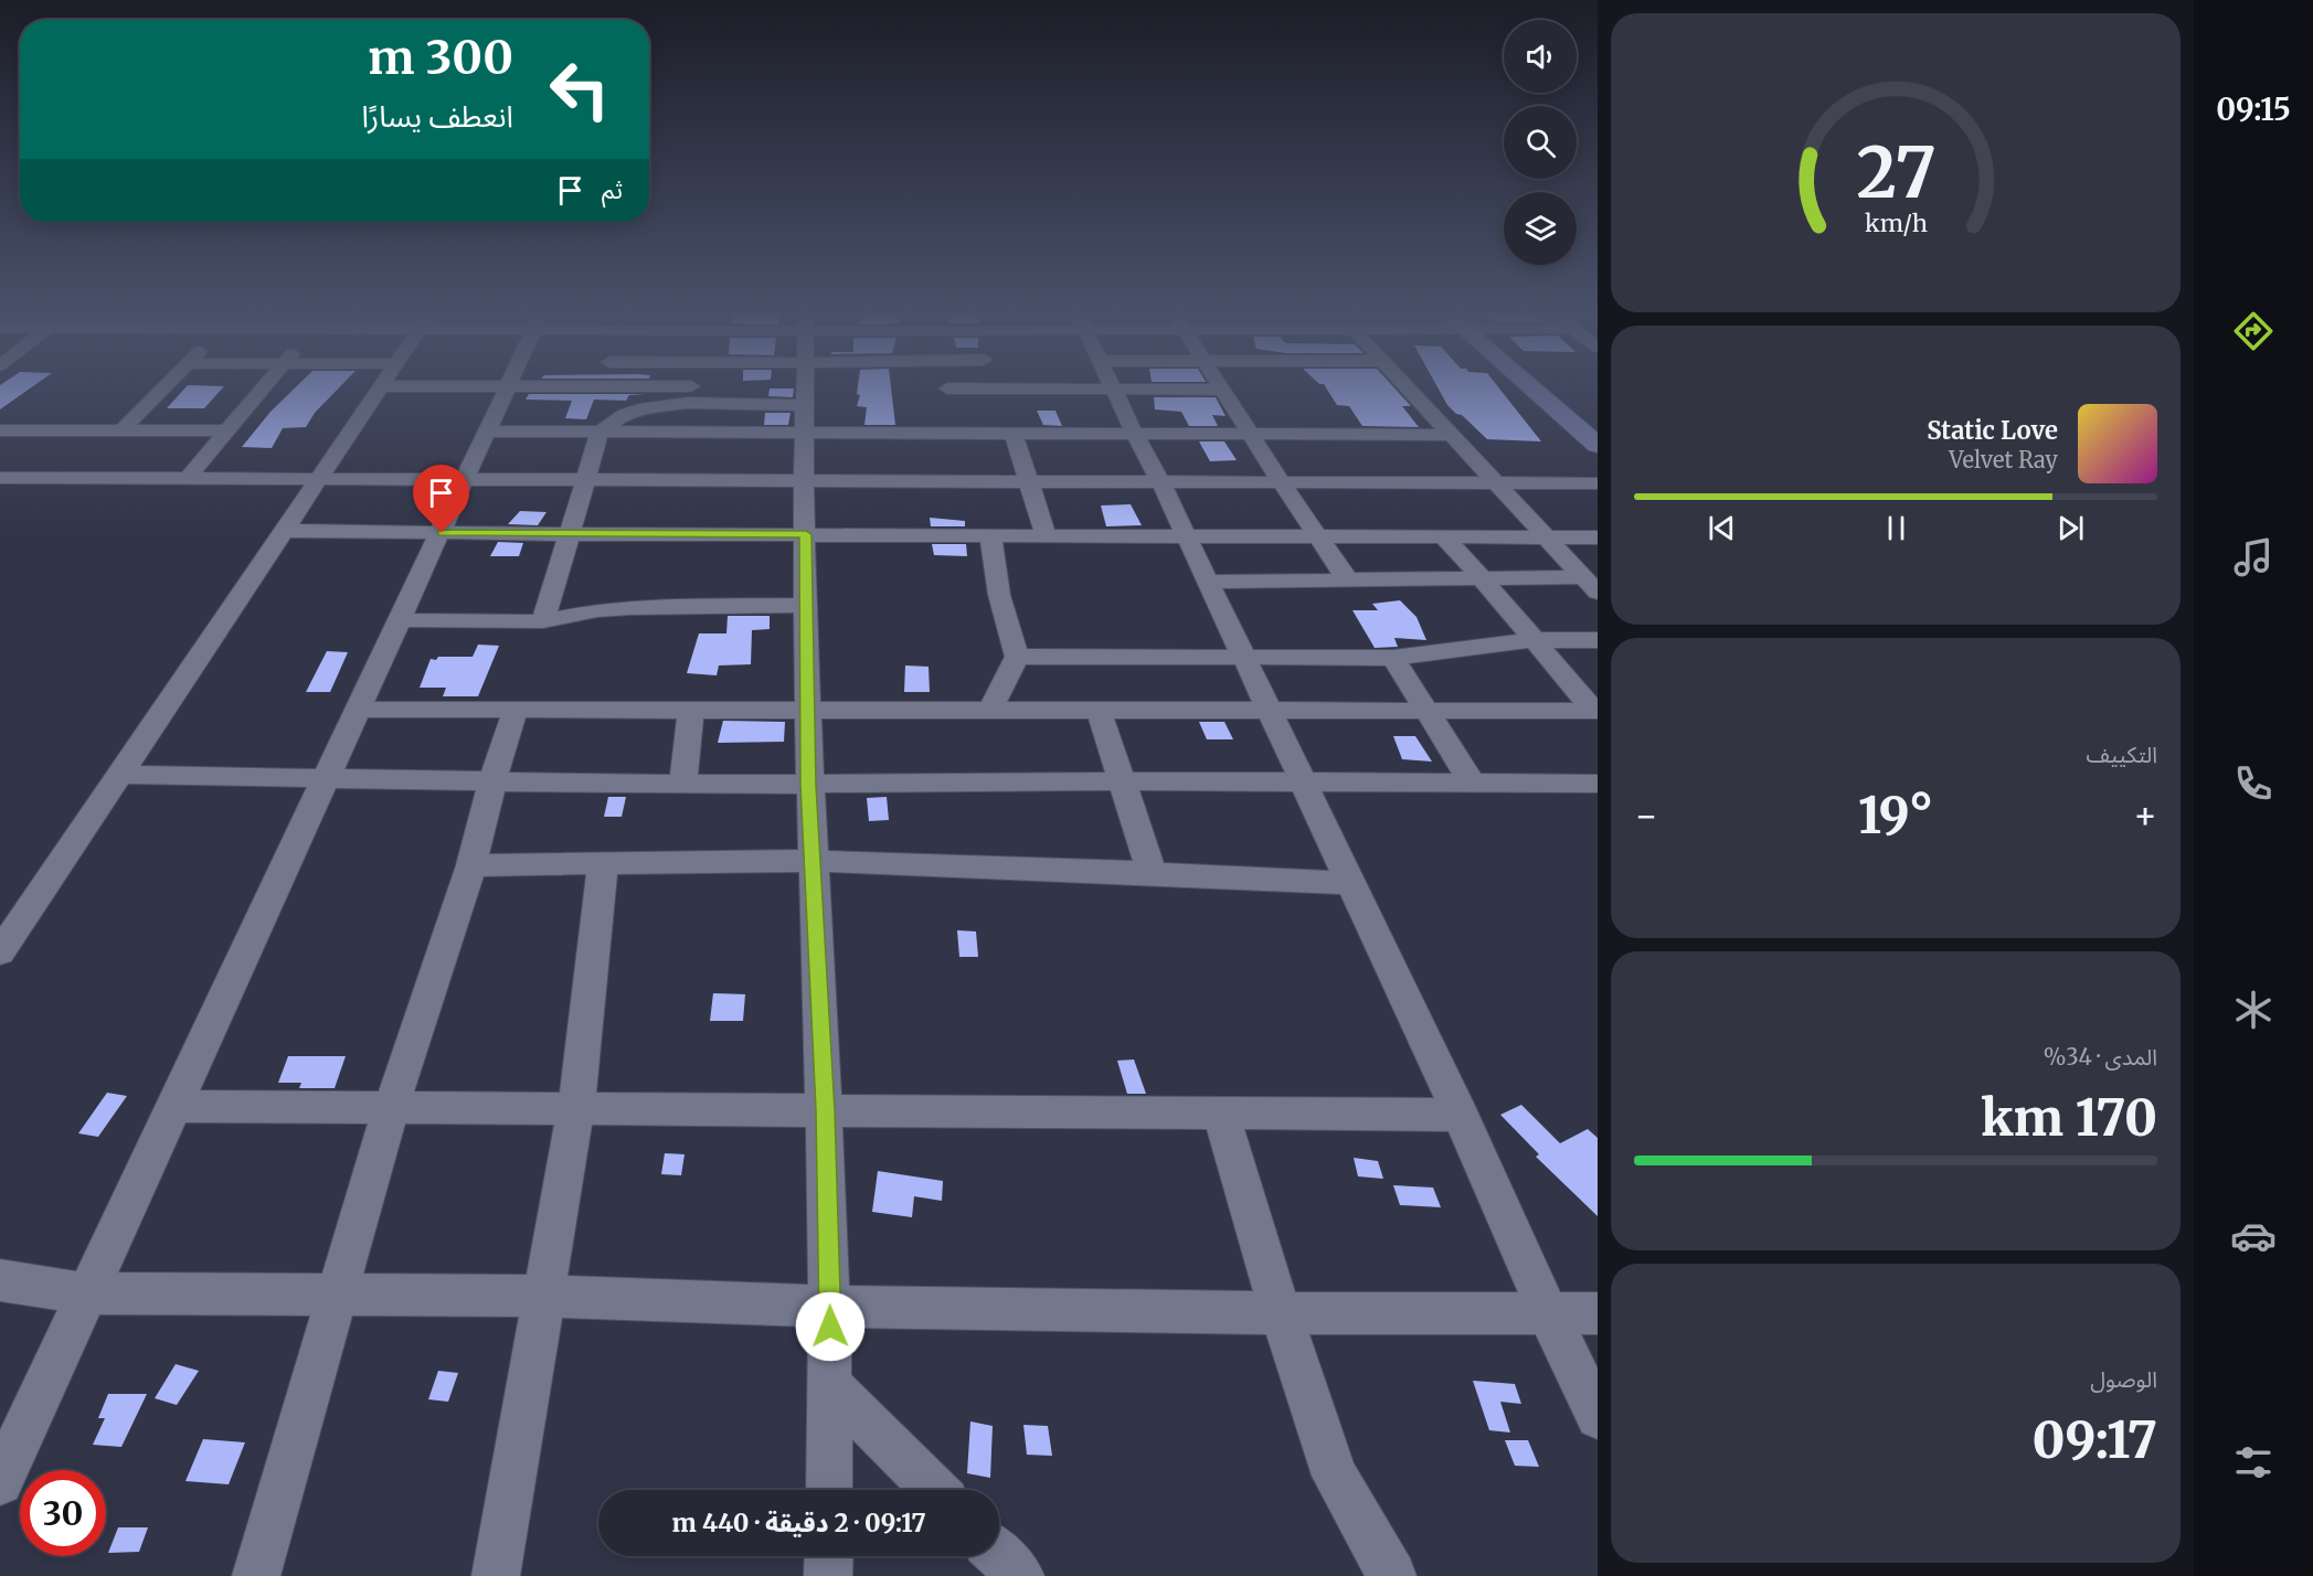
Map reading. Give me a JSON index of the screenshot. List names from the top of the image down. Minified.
{"page":{"tabs":"09:15","turn":["300 m","انعطف يسارًا"],"then":"ثم","song":["Static Love","Velvet Ray"],"tile":["التكييف",["المدى · 34%","170 km"],["الوصول","09:17"]],"heat":["−","19°","+"],"limit":"30","trip":"09:17 · 2 دقيقة · 440 m","gauge":["27","km/h"]}}
